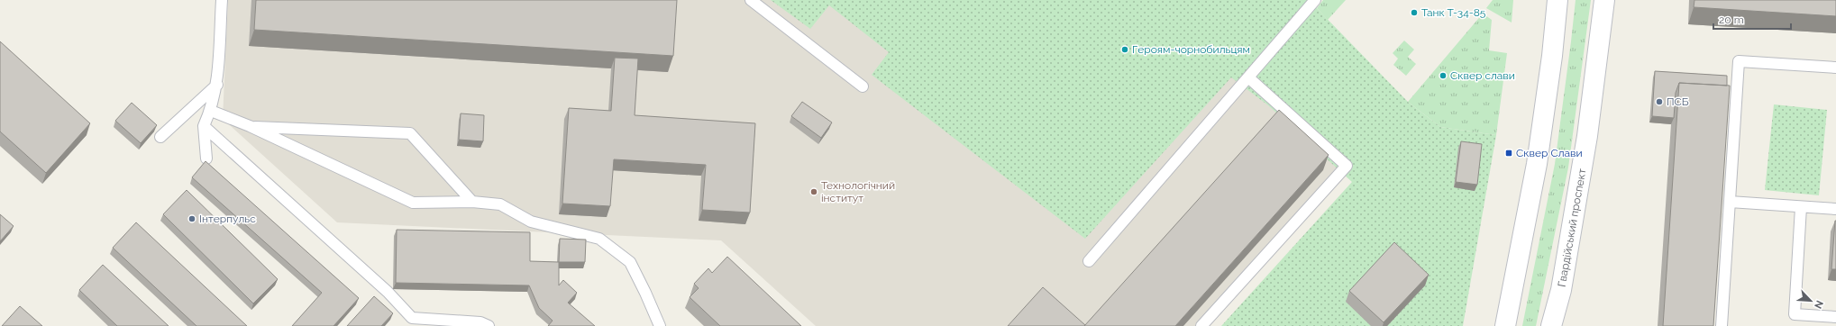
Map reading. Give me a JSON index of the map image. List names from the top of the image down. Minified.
{"streets":{"main road":["Гвардійський проспект"]},"places":{"other":["Танк Т-34-85","Героям-чорнобильцям","Сквер слави","ПСБ","Технологічний інститут","Інтерпульс"],"transit":["Сквер Слави"]},"scale_bar":"20 m","north":"bottom right"}
